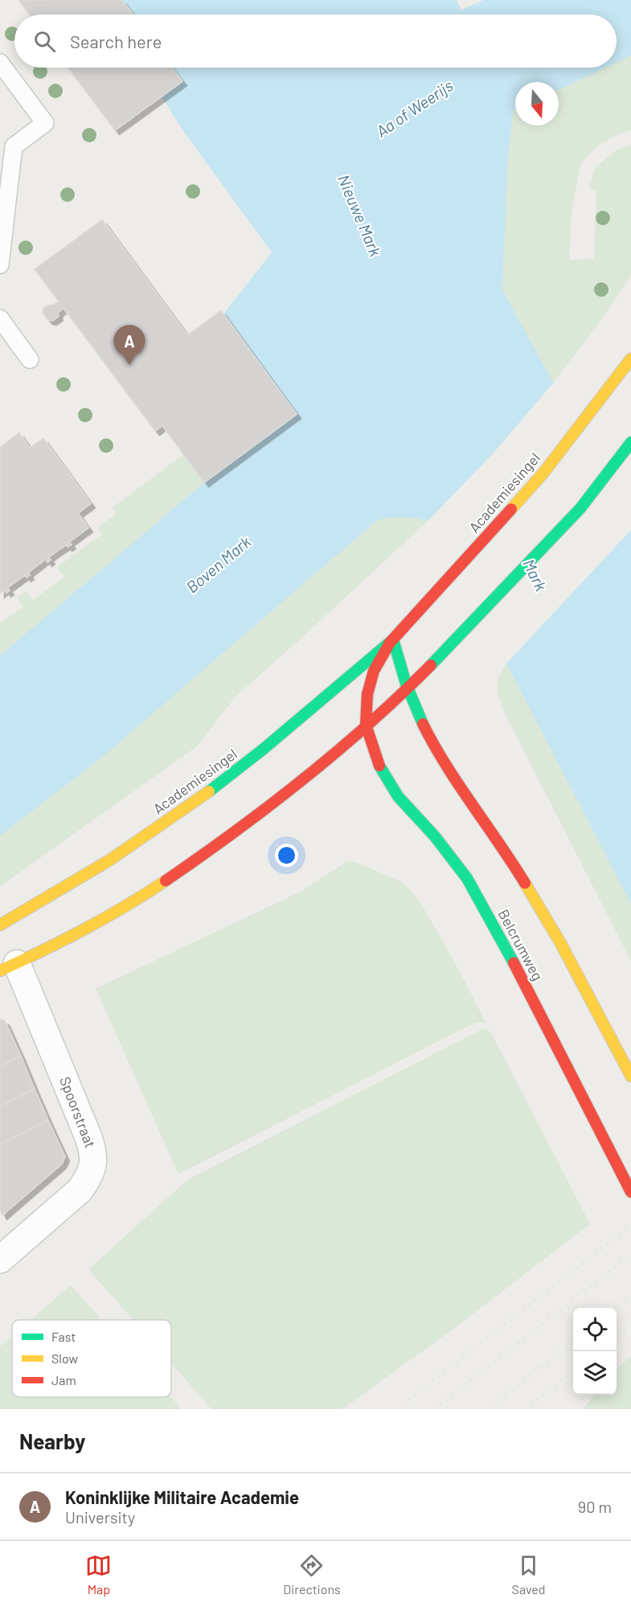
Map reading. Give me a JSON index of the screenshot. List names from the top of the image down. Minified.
{"streets":{"main road":["Academiesingel","Belcrumweg"],"street":["Spoorstraat"]},"crossings":[["Academiesingel","Belcrumweg"]],"water":["Aa of Weerijs","Nieuwe Mark","Boven Mark","Mark"],"legend":["Fast","Slow","Jam"],"north":"bottom","page":{"search":"Search here","pins":"A","heading":"Nearby","list":[{"mark":"A","name":"Koninklijke Militaire Academie","note":"University","value":"90 m"}],"nav":["Map","Directions","Saved"]}}
